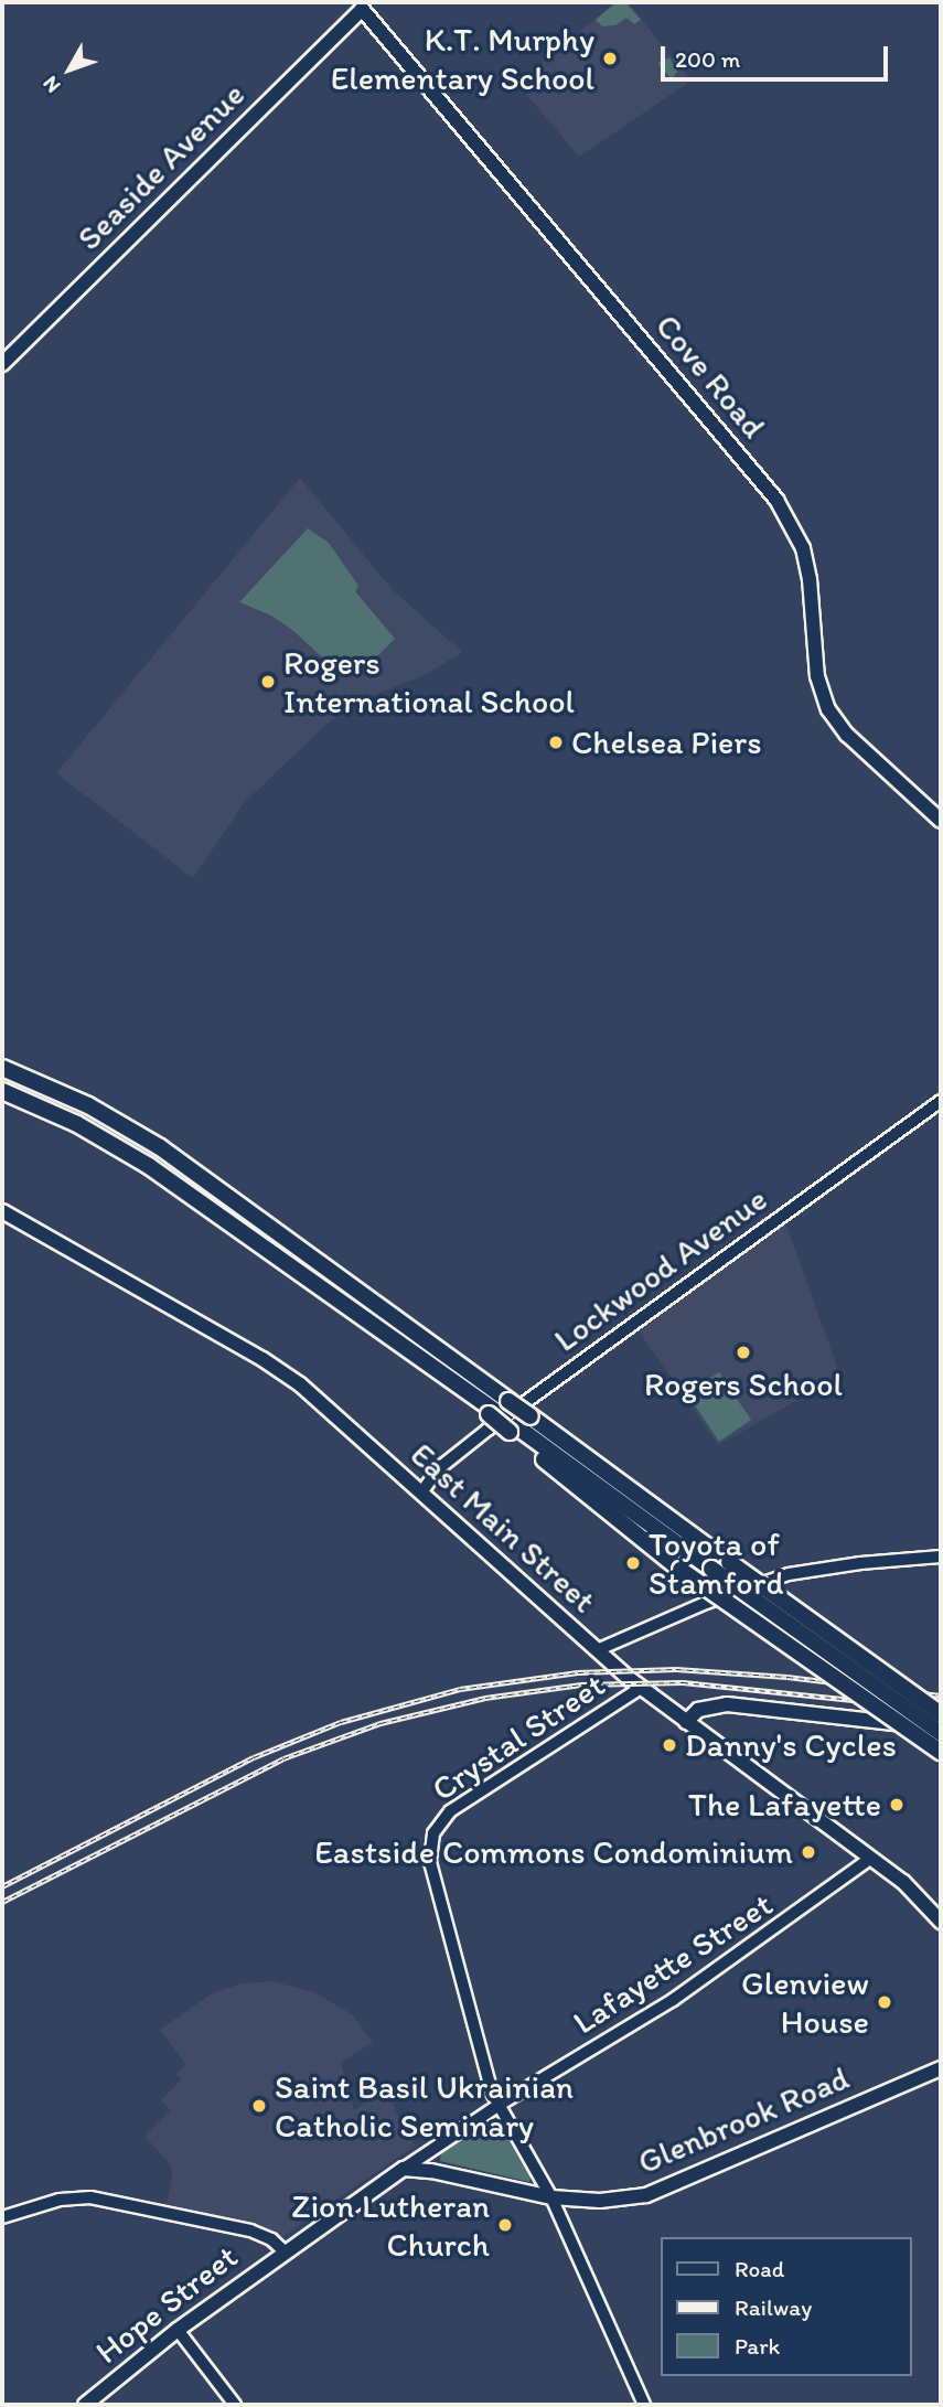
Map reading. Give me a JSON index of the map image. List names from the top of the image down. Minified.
{"streets":{"main road":["Seaside Avenue","Cove Road","East Main Street","Glenbrook Road","Hope Street"],"street":["Lockwood Avenue","Crystal Street","Lafayette Street"]},"crossings":[["Seaside Avenue","Cove Road"],["Lockwood Avenue","East Main Street"],["East Main Street","Crystal Street"],["East Main Street","Lafayette Street"],["Crystal Street","Lafayette Street"],["Crystal Street","Glenbrook Road"],["Lafayette Street","Glenbrook Road"]],"places":["K.T. Murphy Elementary School","Rogers International School","Chelsea Piers","Rogers School","Toyota of Stamford","Danny's Cycles","The Lafayette","Eastside Commons Condominium","Glenview House","Saint Basil Ukrainian Catholic Seminary","Zion Lutheran Church"],"legend":["Road","Railway","Park"],"scale_bar":"200 m","north":"bottom left"}
